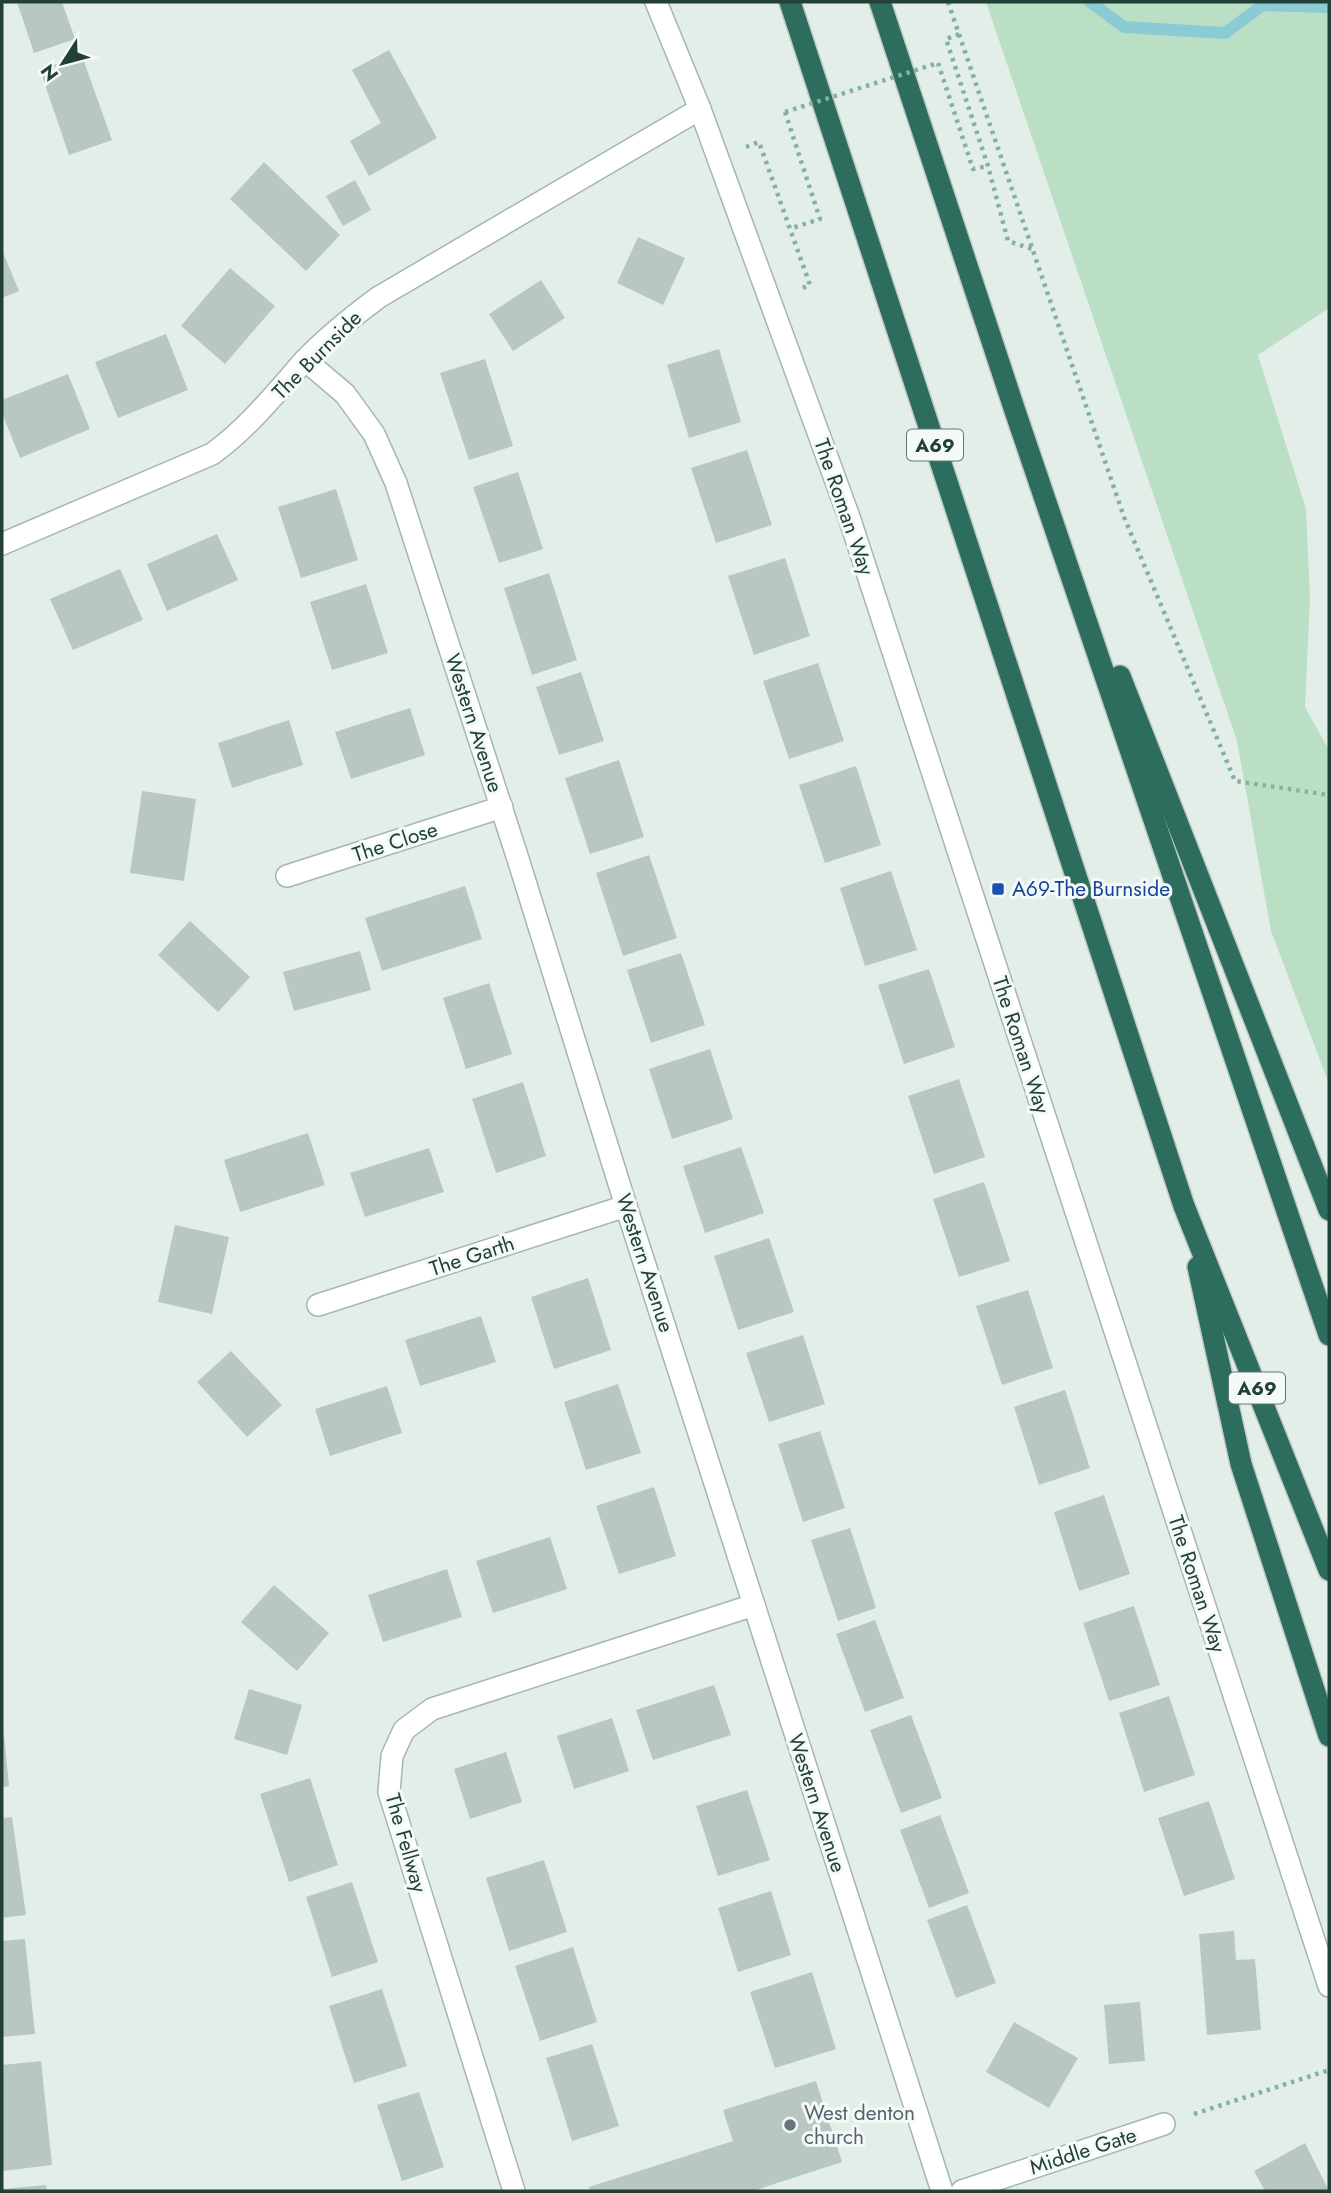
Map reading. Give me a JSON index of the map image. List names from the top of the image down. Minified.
{"streets":{"highway":["A69"],"street":["The Burnside","The Roman Way","Western Avenue","The Close","The Garth","The Fellway","Middle Gate"]},"crossings":[["The Burnside","The Roman Way"],["The Burnside","Western Avenue"],["Western Avenue","The Close"],["Western Avenue","The Garth"],["Western Avenue","The Fellway"]],"places":{"transit":["A69-The Burnside"],"other":["West denton church"]},"north":"bottom left"}
